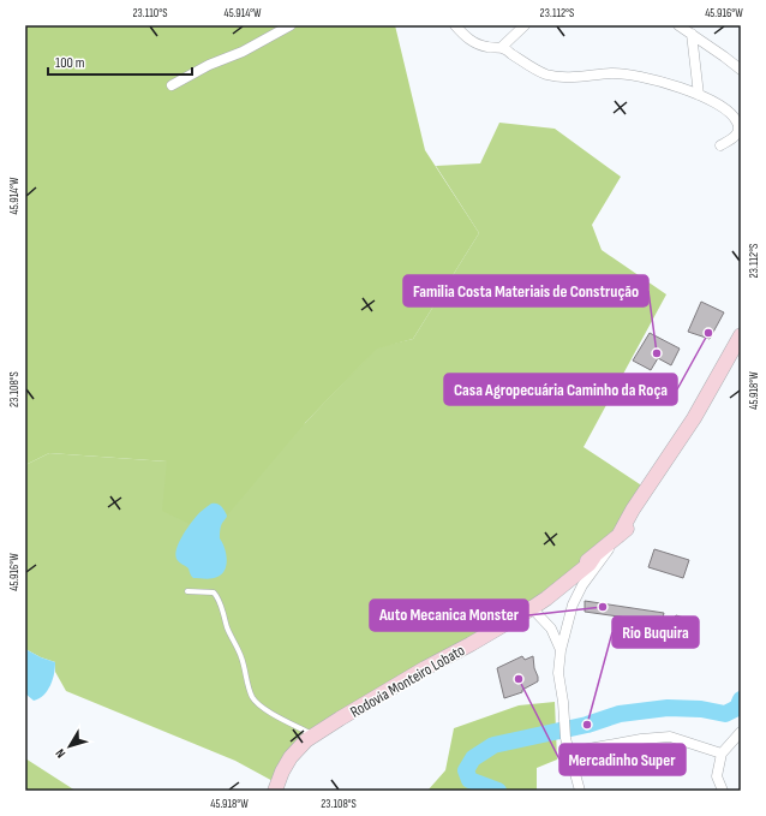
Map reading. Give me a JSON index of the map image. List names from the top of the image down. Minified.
{"streets":{"main road":["Rodovia Monteiro Lobato"]},"places":["Casa Agropecuária Caminho da Roça","Familia Costa Materiais de Construção","Auto Mecanica Monster","Mercadinho Super","Rio Buquira"],"scale_bar":"100 m","north":"bottom left","coordinates":["23.110°S","45.914°W","23.112°S","45.916°W","23.108°S","45.918°W"]}
